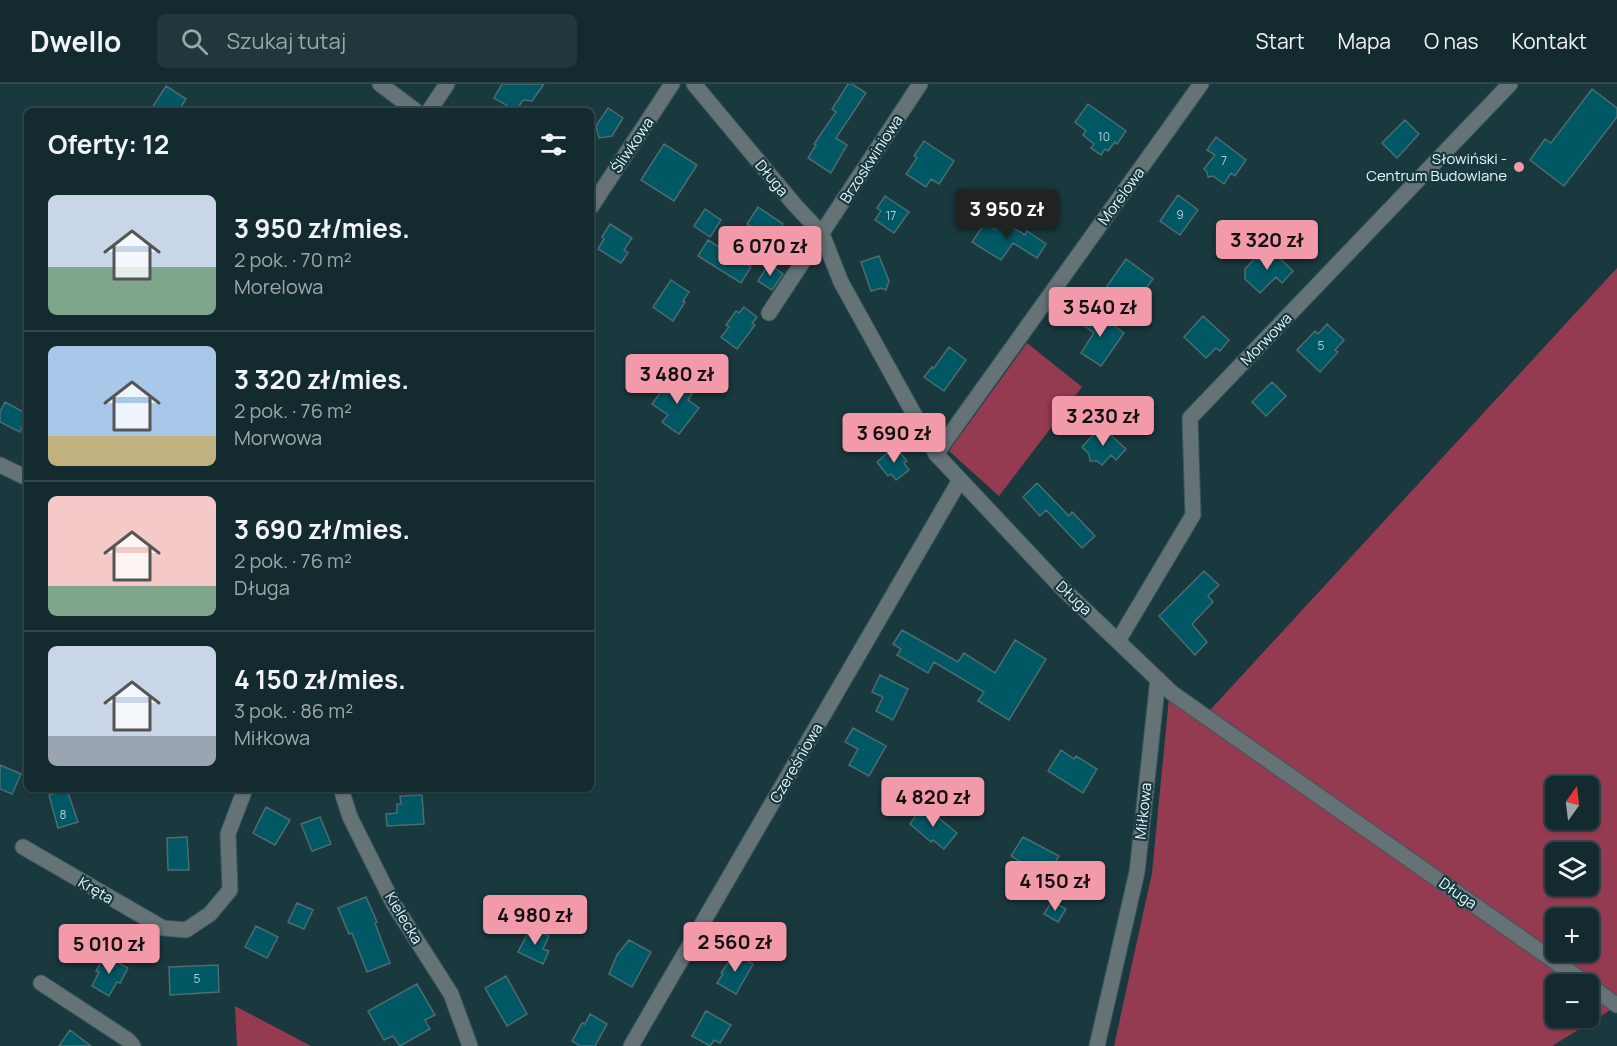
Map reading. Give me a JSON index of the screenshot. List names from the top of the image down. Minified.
{"streets":{"street":["Śliwkowa","Brzoskwiniowa","Długa","Morelowa","Morwowa","Czereśniowa","Miłkowa","Kręta","Kielecka"]},"crossings":[["Brzoskwiniowa","Długa"],["Długa","Morelowa"],["Długa","Morwowa"],["Długa","Czereśniowa"],["Długa","Miłkowa"]],"places":["Słowiński - Centrum Budowlane"],"house_numbers":["10","7","9","17","5","8","5"],"north":"top","page":{"header":"Dwello","search":"Szukaj tutaj","nav":["Start","Mapa","O nas","Kontakt"],"heading":"Oferty: 12","list":[{"name":"3 950 zł/mies.","note":"2 pok. · 70 m² · Morelowa"},{"name":"3 320 zł/mies.","note":"2 pok. · 76 m² · Morwowa"},{"name":"3 690 zł/mies.","note":"2 pok. · 76 m² · Długa"},{"name":"4 150 zł/mies.","note":"3 pok. · 86 m² · Miłkowa"}],"price":["3 950 zł","3 320 zł","6 070 zł","3 540 zł","3 480 zł","3 230 zł","3 690 zł","4 820 zł","4 150 zł","4 980 zł","2 560 zł","5 010 zł"],"map_buttons":["+","−"]}}
